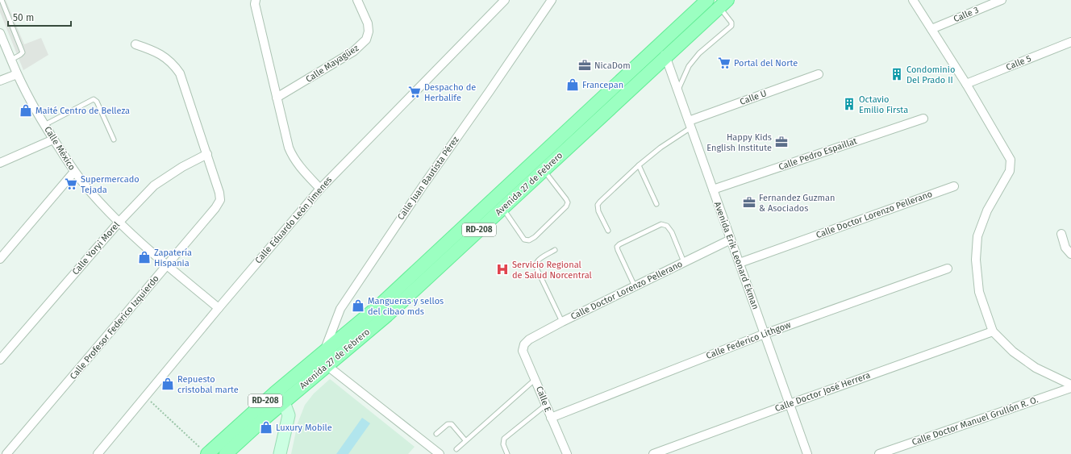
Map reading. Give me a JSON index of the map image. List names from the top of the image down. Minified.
{"streets":{"main road":["Avenida 27 de Febrero","RD-208"],"street":["Calle 3","Calle 5","Calle Mayagüez","Calle U","Calle México","Calle Pedro Espaillat","Calle Juan Bautista Pérez","Calle Doctor Lorenzo Pellerano","Calle Eduardo León Jimenes","Calle Yoryi Morel","Avenida Erik Leonard Ekman","Calle Profesor Federico Izquierdo","Calle Federico Lithgow","Calle Doctor José Herrera","Calle E","Calle Doctor Manuel Grullón R. O."]},"crossings":[["Calle U","Avenida Erik Leonard Ekman"],["Calle México","Calle Eduardo León Jimenes"],["Calle México","Calle Yoryi Morel"],["Calle México","Calle Profesor Federico Izquierdo"],["Calle Pedro Espaillat","Avenida Erik Leonard Ekman"],["Calle Juan Bautista Pérez","Avenida 27 de Febrero"],["Avenida 27 de Febrero","Avenida Erik Leonard Ekman"],["Calle Doctor Lorenzo Pellerano","Avenida Erik Leonard Ekman"],["Calle Doctor Lorenzo Pellerano","Calle E"],["Calle Yoryi Morel","Calle Profesor Federico Izquierdo"],["Avenida Erik Leonard Ekman","Calle Federico Lithgow"],["Avenida Erik Leonard Ekman","Calle Doctor José Herrera"],["Calle Federico Lithgow","Calle E"]],"places":{"supermarket":["Portal del Norte","Despacho de Herbalife","Supermercado Tejada"],"office":["NicaDom","Happy Kids English Institute","Fernandez Guzman & Asociados"],"building":["Condominio Del Prado II","Octavio Emilio Firsta"],"shop":["Francepan","Maité Centro de Belleza","Zapatería Hispania","Mangueras y sellos del cibao mds","Repuesto cristobal marte","Luxury Mobile"],"hospital":["Servicio Regional de Salud Norcentral"]},"scale_bar":"50 m"}
